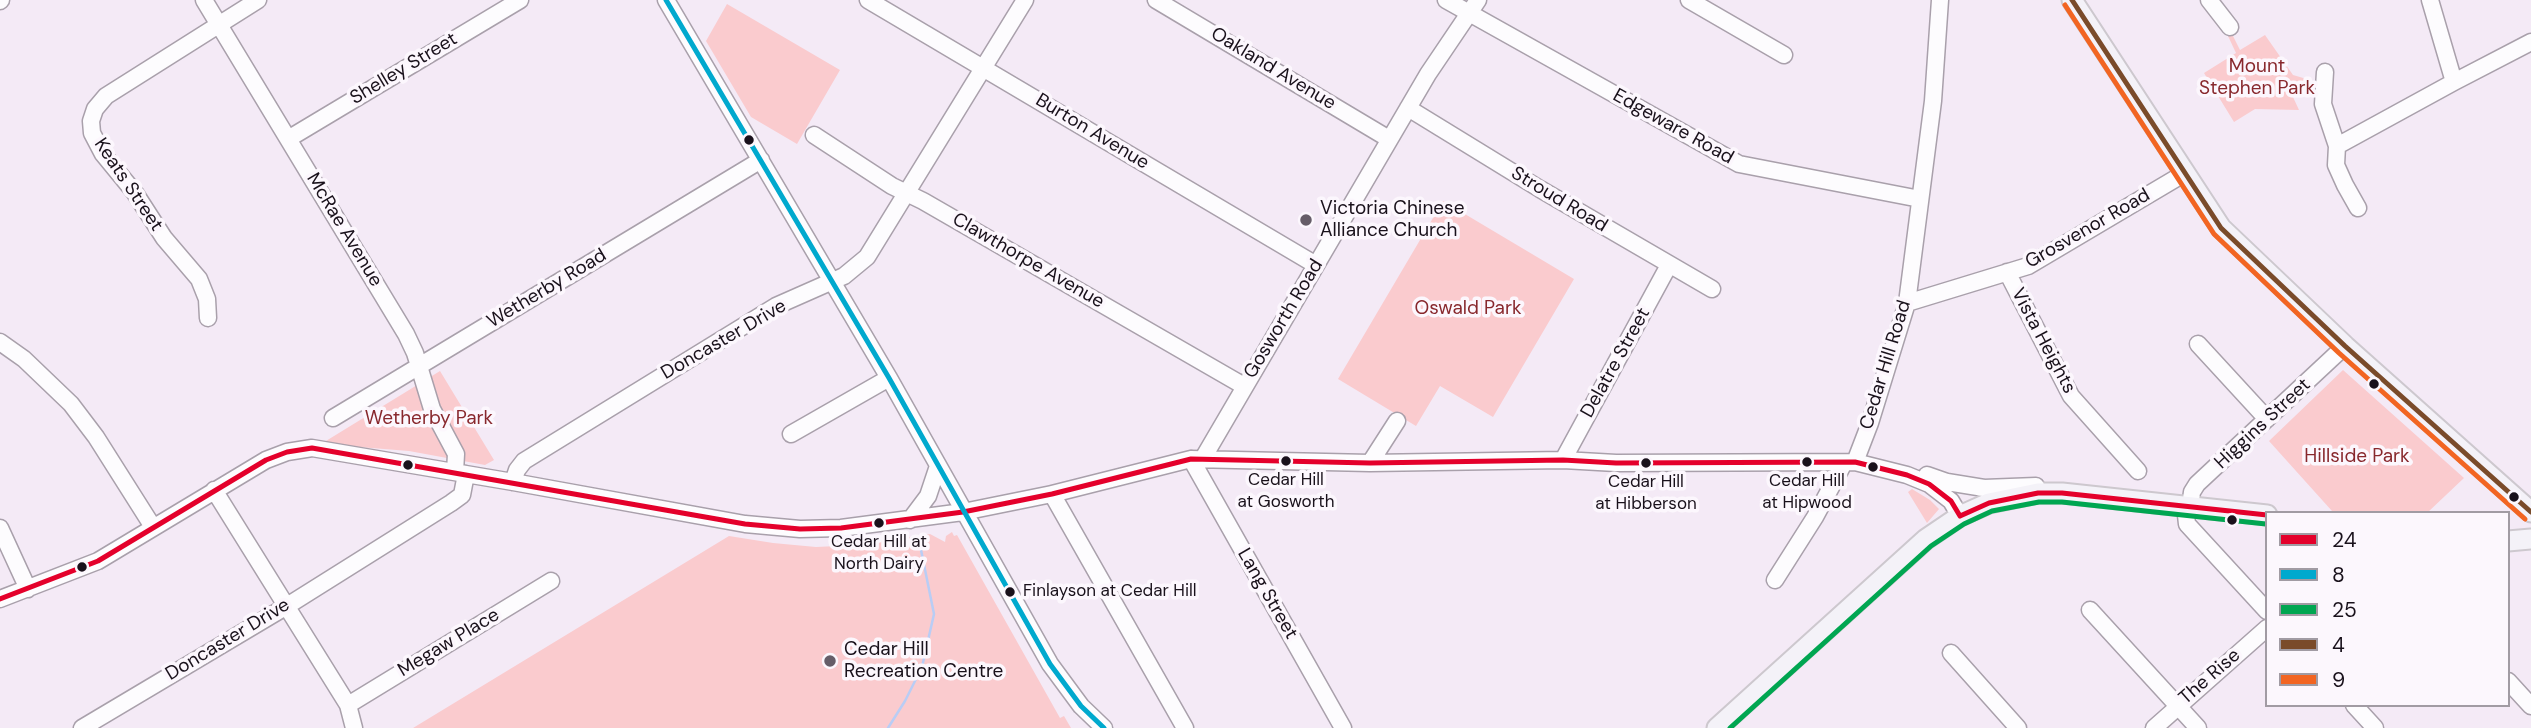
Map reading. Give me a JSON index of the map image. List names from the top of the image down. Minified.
{"streets":{"street":["Shelley Street","Oakland Avenue","Edgeware Road","Burton Avenue","Keats Street","Stroud Road","Grosvenor Road","McRae Avenue","Clawthorpe Avenue","Wetherby Road","Gosworth Road","Doncaster Drive","Vista Heights","Delatre Street","Cedar Hill Road","Higgins Street","Lang Street","Megaw Place","The Rise"]},"crossings":[["Shelley Street","McRae Avenue"],["Oakland Avenue","Gosworth Road"],["Edgeware Road","Gosworth Road"],["Edgeware Road","Cedar Hill Road"],["Burton Avenue","Gosworth Road"],["Burton Avenue","Doncaster Drive"],["Keats Street","McRae Avenue"],["Stroud Road","Gosworth Road"],["Stroud Road","Delatre Street"],["Grosvenor Road","Vista Heights"],["Grosvenor Road","Cedar Hill Road"],["McRae Avenue","Wetherby Road"],["McRae Avenue","Doncaster Drive"],["Clawthorpe Avenue","Gosworth Road"],["Clawthorpe Avenue","Doncaster Drive"],["Gosworth Road","Lang Street"]],"parks":["Mount Stephen Park","Oswald Park","Wetherby Park","Hillside Park"],"places":["Victoria Chinese Alliance Church","Cedar Hill at Gosworth","Cedar Hill at Hipwood","Cedar Hill at Hibberson","Cedar Hill at North Dairy","Finlayson at Cedar Hill","Cedar Hill Recreation Centre"],"lines":["transit line 8","transit line 4","transit line 9","transit line 24","transit line 25"],"legend":["24","8","25","4","9"]}
